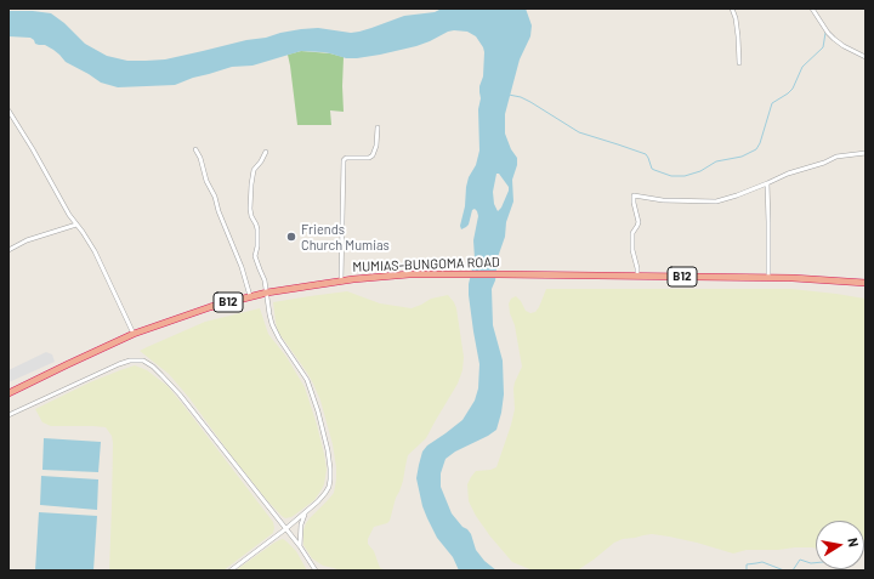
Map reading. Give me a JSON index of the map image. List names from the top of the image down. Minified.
{"streets":{"highway":["MUMIAS-BUNGOMA ROAD","B12"]},"places":["Friends Church Mumias"],"north":"right"}
